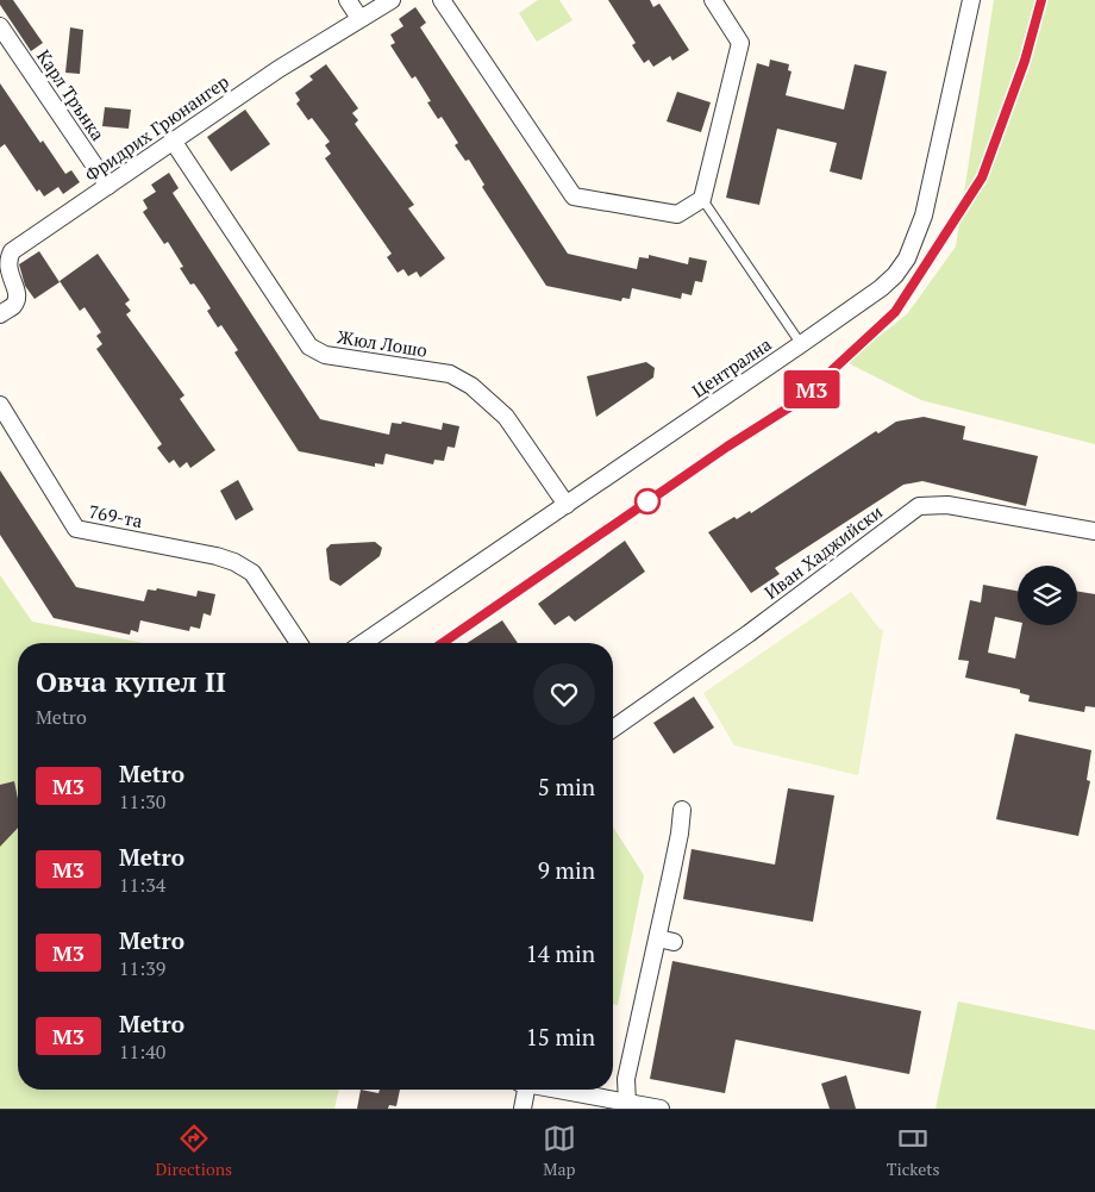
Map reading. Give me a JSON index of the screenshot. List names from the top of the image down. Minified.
{"streets":{"street":["Карл Трънка","Фридрих Грюнангер","Жюл Лошо","Централна","769-та","Иван Хаджийски"]},"crossings":[["Карл Трънка","Фридрих Грюнангер"],["Фридрих Грюнангер","Жюл Лошо"],["Жюл Лошо","Централна"]],"lines":["metro line M3"],"page":{"on_map":"M3","heading":["Овча купел II","Metro"],"list":[{"mark":"M3","name":"Metro","note":"11:30","value":"5 min"},{"mark":"M3","name":"Metro","note":"11:34","value":"9 min"},{"mark":"M3","name":"Metro","note":"11:39","value":"14 min"},{"mark":"M3","name":"Metro","note":"11:40","value":"15 min"}],"tabs":["Directions","Map","Tickets"]}}
